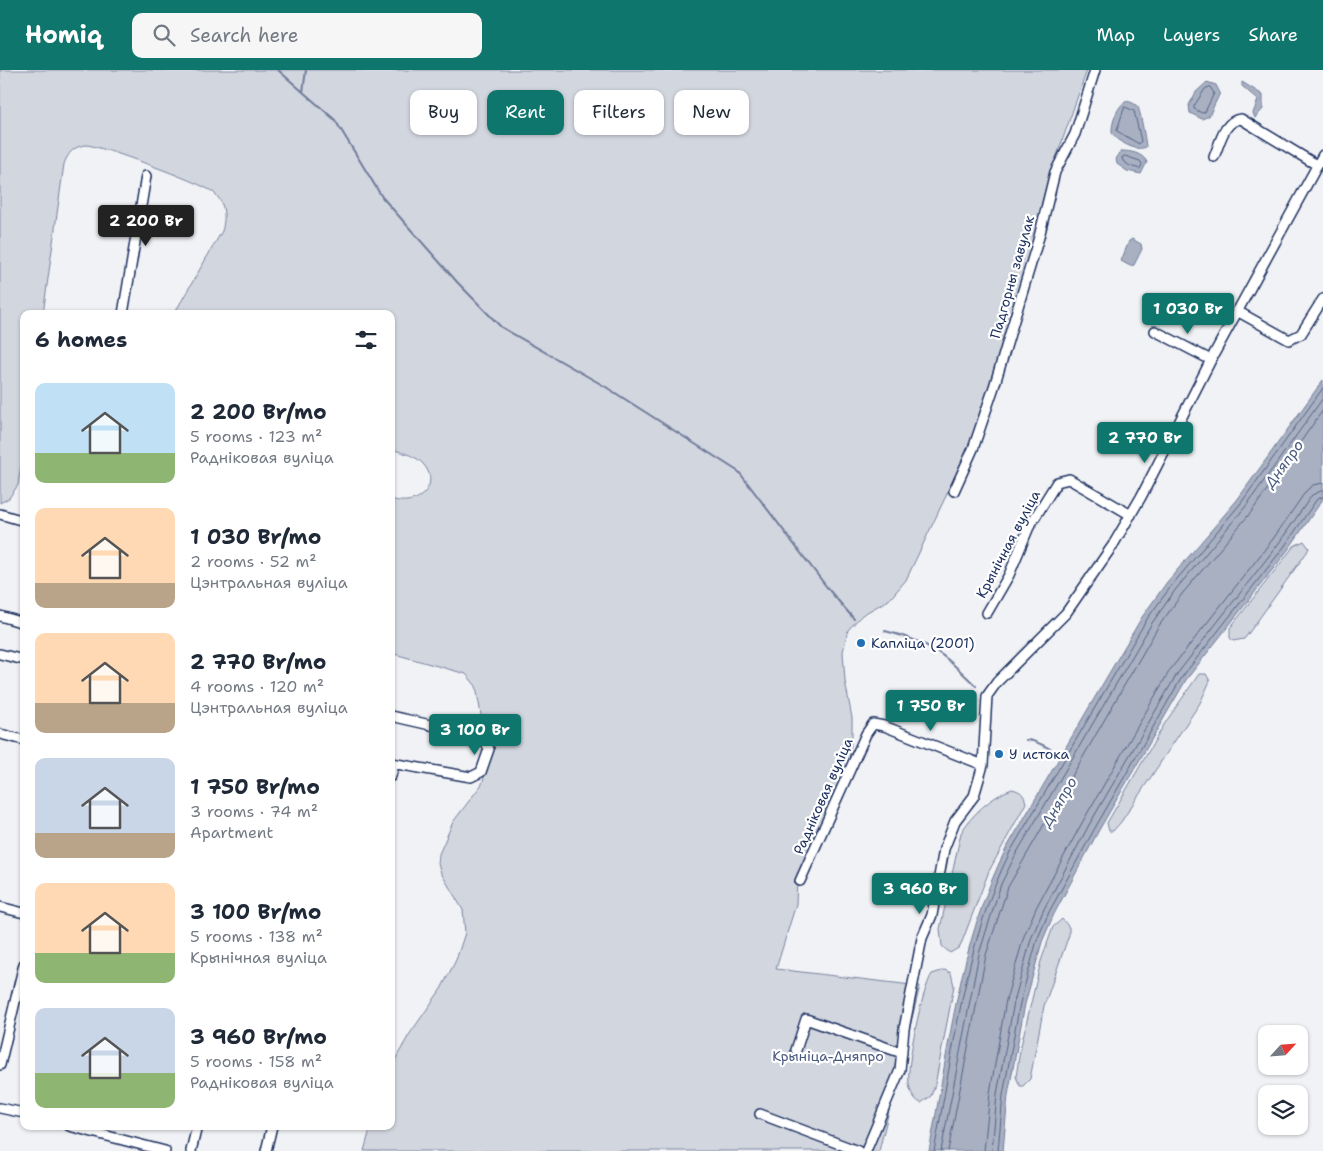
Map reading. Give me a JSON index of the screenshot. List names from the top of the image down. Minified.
{"streets":{"street":["Падгорны завулак","Крынічная вуліца","Радніковая вуліца"]},"water":["Дняпро"],"parks":["Крыніца-Дняпро"],"places":["Капліца (2001)","У истока"],"north":"top right","page":{"header":"Homiq","search":"Search here","nav":["Map","Layers","Share"],"chip":["Buy","Rent","Filters","New"],"price":["2 200 Br","1 030 Br","2 770 Br","1 750 Br","3 100 Br","3 960 Br"],"heading":"6 homes","list":[{"name":"2 200 Br/mo","note":"5 rooms · 123 m² · Радніковая вуліца"},{"name":"1 030 Br/mo","note":"2 rooms · 52 m² · Цэнтральная вуліца"},{"name":"2 770 Br/mo","note":"4 rooms · 120 m² · Цэнтральная вуліца"},{"name":"1 750 Br/mo","note":"3 rooms · 74 m² · Apartment"},{"name":"3 100 Br/mo","note":"5 rooms · 138 m² · Крынічная вуліца"},{"name":"3 960 Br/mo","note":"5 rooms · 158 m² · Радніковая вуліца"}]}}
